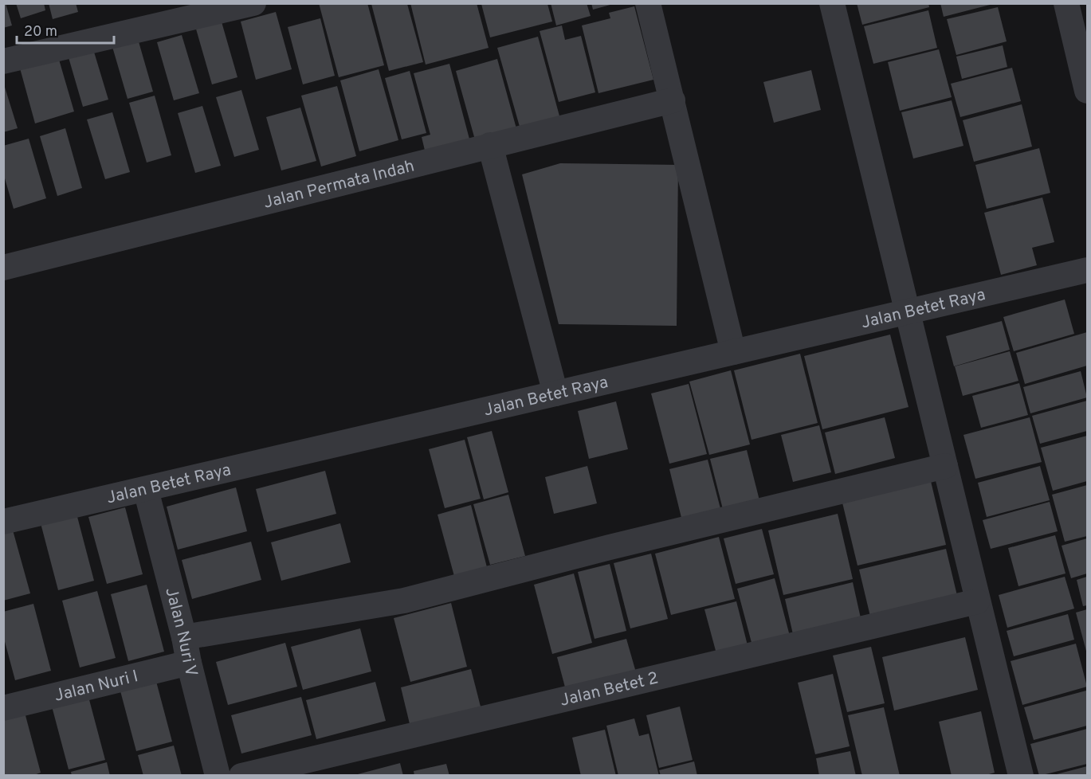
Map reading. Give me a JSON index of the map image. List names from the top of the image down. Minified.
{"streets":{"street":["Jalan Permata Indah","Jalan Betet Raya","Jalan Nuri V","Jalan Nuri I","Jalan Betet 2"]},"crossings":[["Jalan Betet Raya","Jalan Nuri V"],["Jalan Nuri V","Jalan Nuri I"]],"scale_bar":"20 m"}
